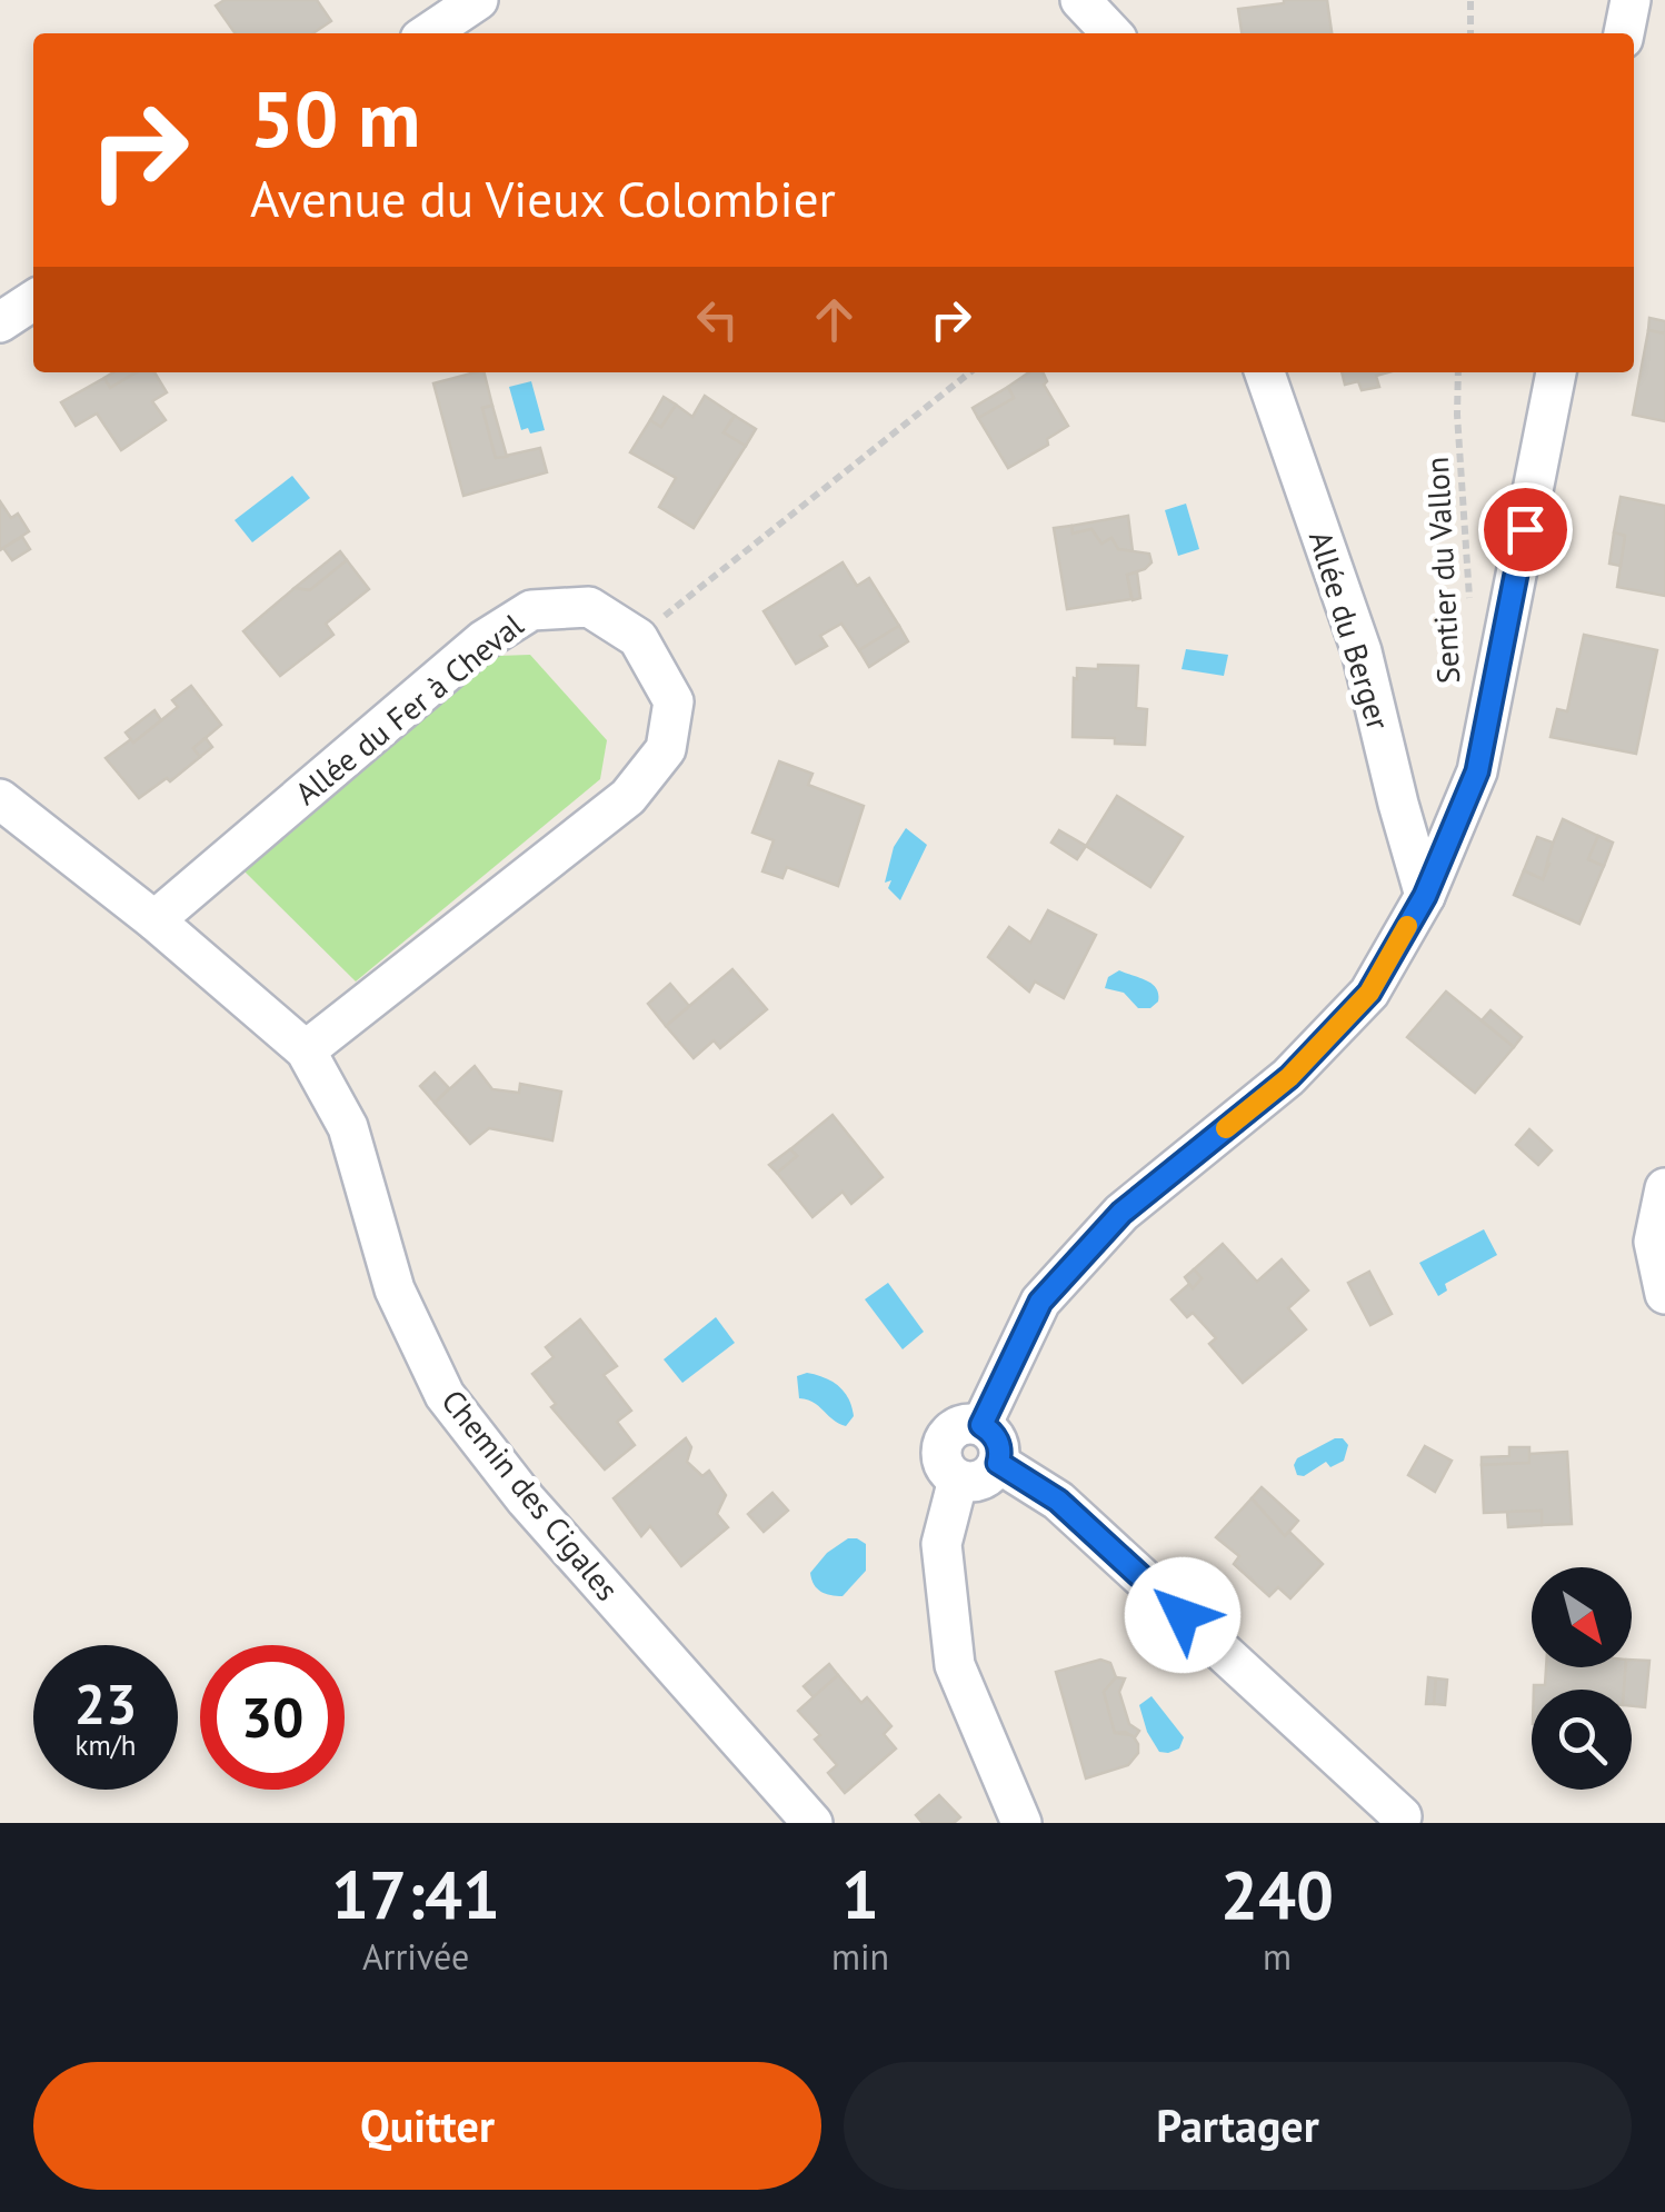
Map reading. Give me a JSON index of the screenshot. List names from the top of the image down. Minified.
{"streets":{"street":["Allée du Berger","Allée du Fer à Cheval","Chemin des Cigales"],"path":["Sentier du Vallon"]},"crossings":[["Allée du Fer à Cheval","Chemin des Cigales"]],"north":"bottom right","page":{"turn":["50 m","Avenue du Vieux Colombier"],"speed":"23 km/h","limit":"30","eta":["17:41","Arrivée","1","min","240","m"],"buttons":["Quitter","Partager"]}}
